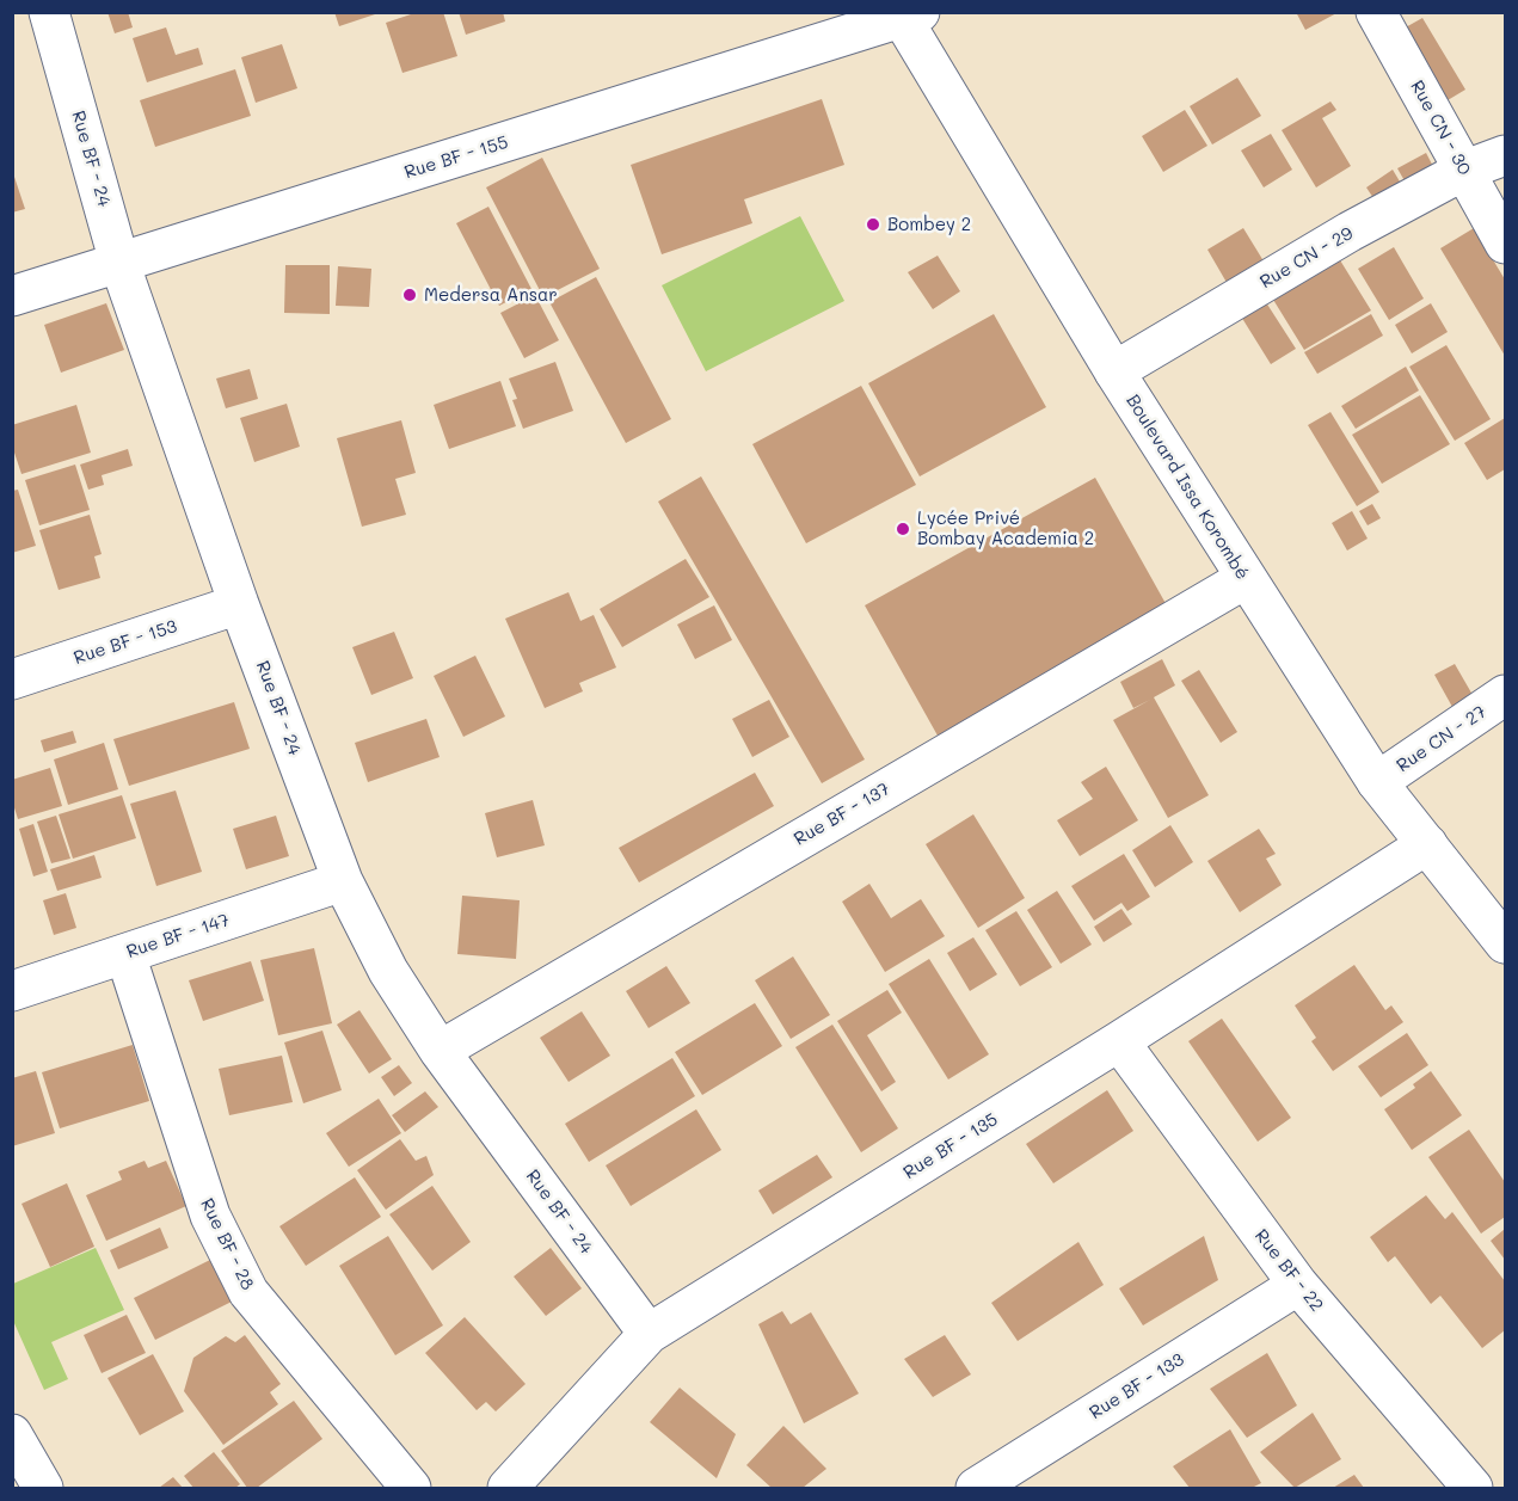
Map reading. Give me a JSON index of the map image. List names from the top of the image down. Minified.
{"streets":{"street":["Rue CN - 30","Rue BF - 155","Rue BF - 24","Rue CN - 29","Boulevard Issa Korombé","Rue BF - 153","Rue CN - 27","Rue BF - 137","Rue BF - 147","Rue BF - 135","Rue BF - 28","Rue BF - 22","Rue BF - 133"]},"crossings":[["Rue CN - 30","Rue CN - 29"],["Rue BF - 155","Rue BF - 24"],["Rue BF - 155","Boulevard Issa Korombé"],["Rue BF - 24","Rue BF - 153"],["Rue BF - 24","Rue BF - 137"],["Rue BF - 24","Rue BF - 147"],["Rue BF - 24","Rue BF - 135"],["Rue CN - 29","Boulevard Issa Korombé"],["Boulevard Issa Korombé","Rue CN - 27"],["Boulevard Issa Korombé","Rue BF - 137"],["Boulevard Issa Korombé","Rue BF - 135"],["Rue BF - 147","Rue BF - 28"],["Rue BF - 135","Rue BF - 22"],["Rue BF - 22","Rue BF - 133"]],"places":["Bombey 2","Medersa Ansar","Lycée Privé Bombay Academia 2"]}
